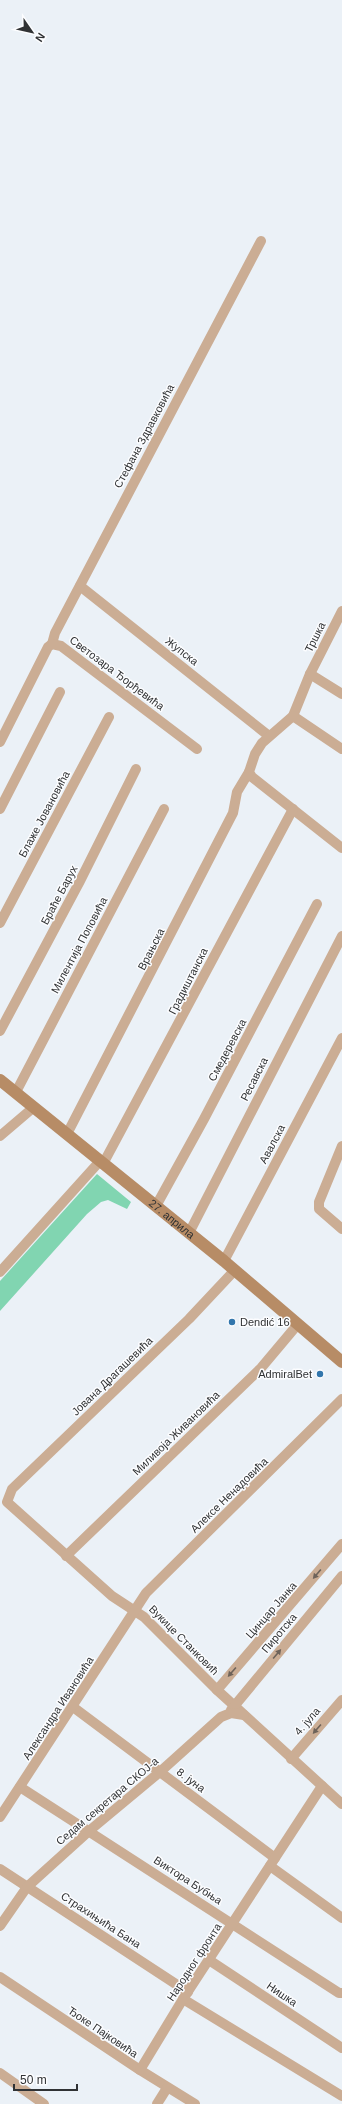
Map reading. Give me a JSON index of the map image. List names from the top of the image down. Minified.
{"streets":{"main road":["27. априла"],"street":["Стефана Здравковића","Тршка","Жупска","Светозара Ђорђевића","Блаже Јовановића","Браће Барух","Милентија Поповића","Врањска","Градиштанска","Смедеревска","Ресавска","Авалска","Јована Драгашевића","Миливоја Живановића","Алексе Ненадовића","Цинцар Јанка","Пиротска","Вукице Станковић","Александра Ивановића","4. јула","8. јуна","Седам секретара СКОЈ-а","Виктора Бубња","Страхињића Бана","Народног фронта","Нишка","Ђоке Пајковића"]},"crossings":[["Стефана Здравковића","Жупска"],["Стефана Здравковића","Светозара Ђорђевића"],["Тршка","Врањска"],["Жупска","Врањска"],["Милентија Поповића","27. априла"],["Врањска","27. априла"],["Градиштанска","27. априла"],["Смедеревска","27. априла"],["Ресавска","27. априла"],["Авалска","27. априла"],["27. априла","Јована Драгашевића"],["27. априла","Миливоја Живановића"],["Јована Драгашевића","Вукице Станковић"],["Миливоја Живановића","Вукице Станковић"],["Алексе Ненадовића","Вукице Станковић"],["Алексе Ненадовића","Александра Ивановића"],["Цинцар Јанка","Вукице Станковић"],["Пиротска","Вукице Станковић"],["Пиротска","Седам секретара СКОЈ-а"],["Вукице Станковић","Александра Ивановића"],["Вукице Станковић","Седам секретара СКОЈ-а"],["Александра Ивановића","8. јуна"],["Александра Ивановића","Виктора Бубња"],["8. јуна","Седам секретара СКОЈ-а"],["8. јуна","Народног фронта"],["Седам секретара СКОЈ-а","Виктора Бубња"],["Седам секретара СКОЈ-а","Страхињића Бана"],["Виктора Бубња","Народног фронта"],["Страхињића Бана","Народног фронта"],["Народног фронта","Нишка"],["Народног фронта","Ђоке Пајковића"]],"one_way":["Цинцар Јанка","Пиротска","4. јула"],"places":["Dendić 16","AdmiralBet"],"scale_bar":"50 m","north":"bottom right"}
